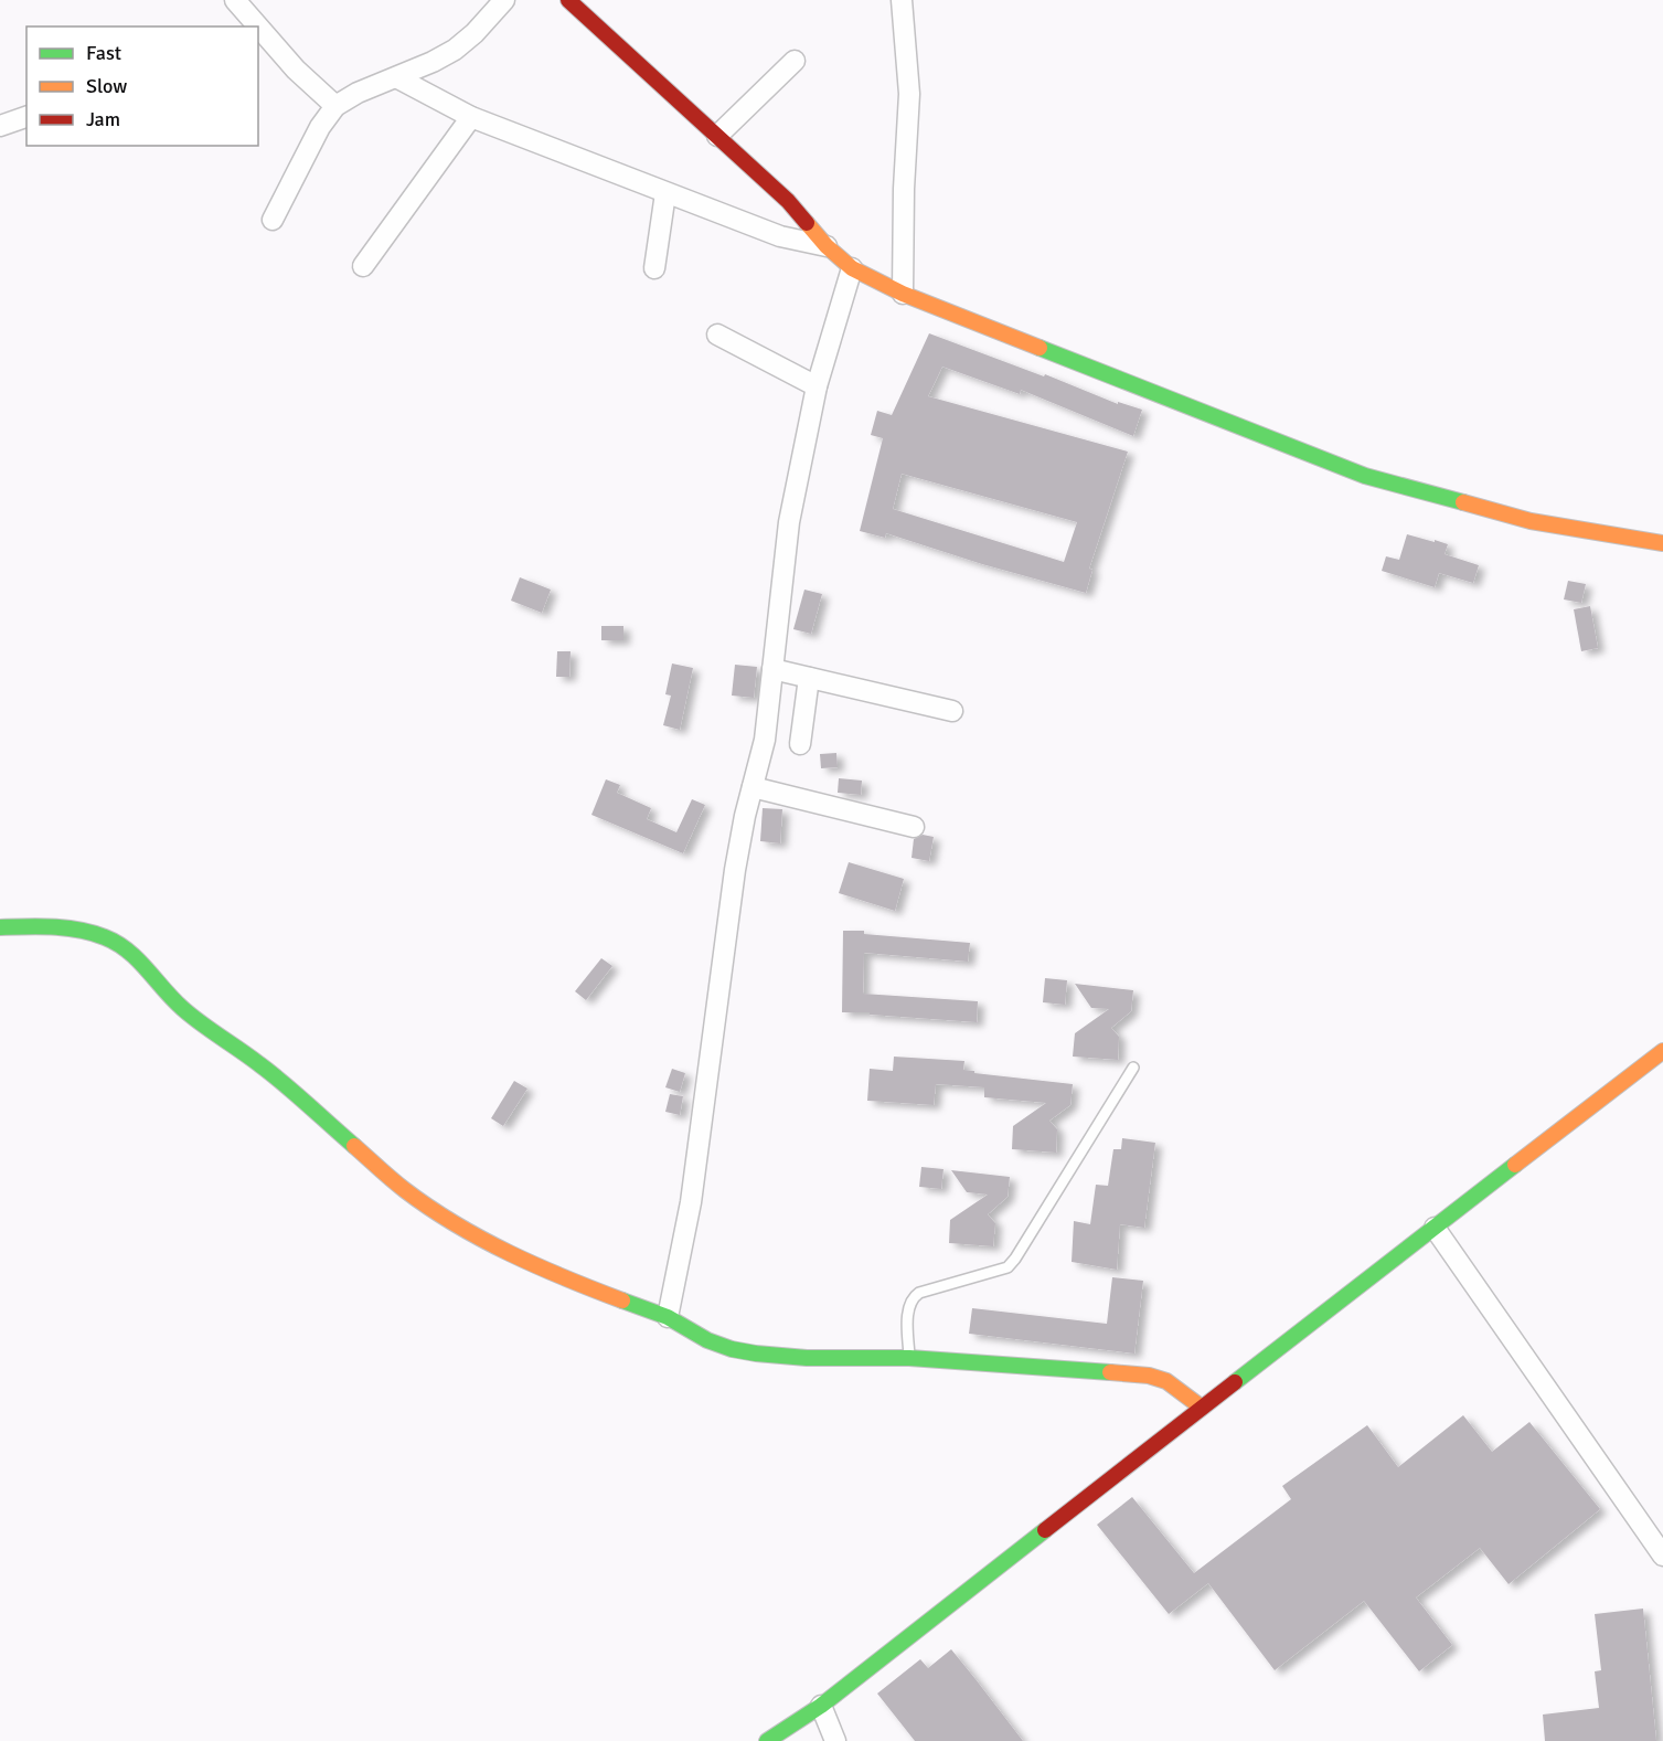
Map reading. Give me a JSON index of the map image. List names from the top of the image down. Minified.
{"legend":["Fast","Slow","Jam"]}
